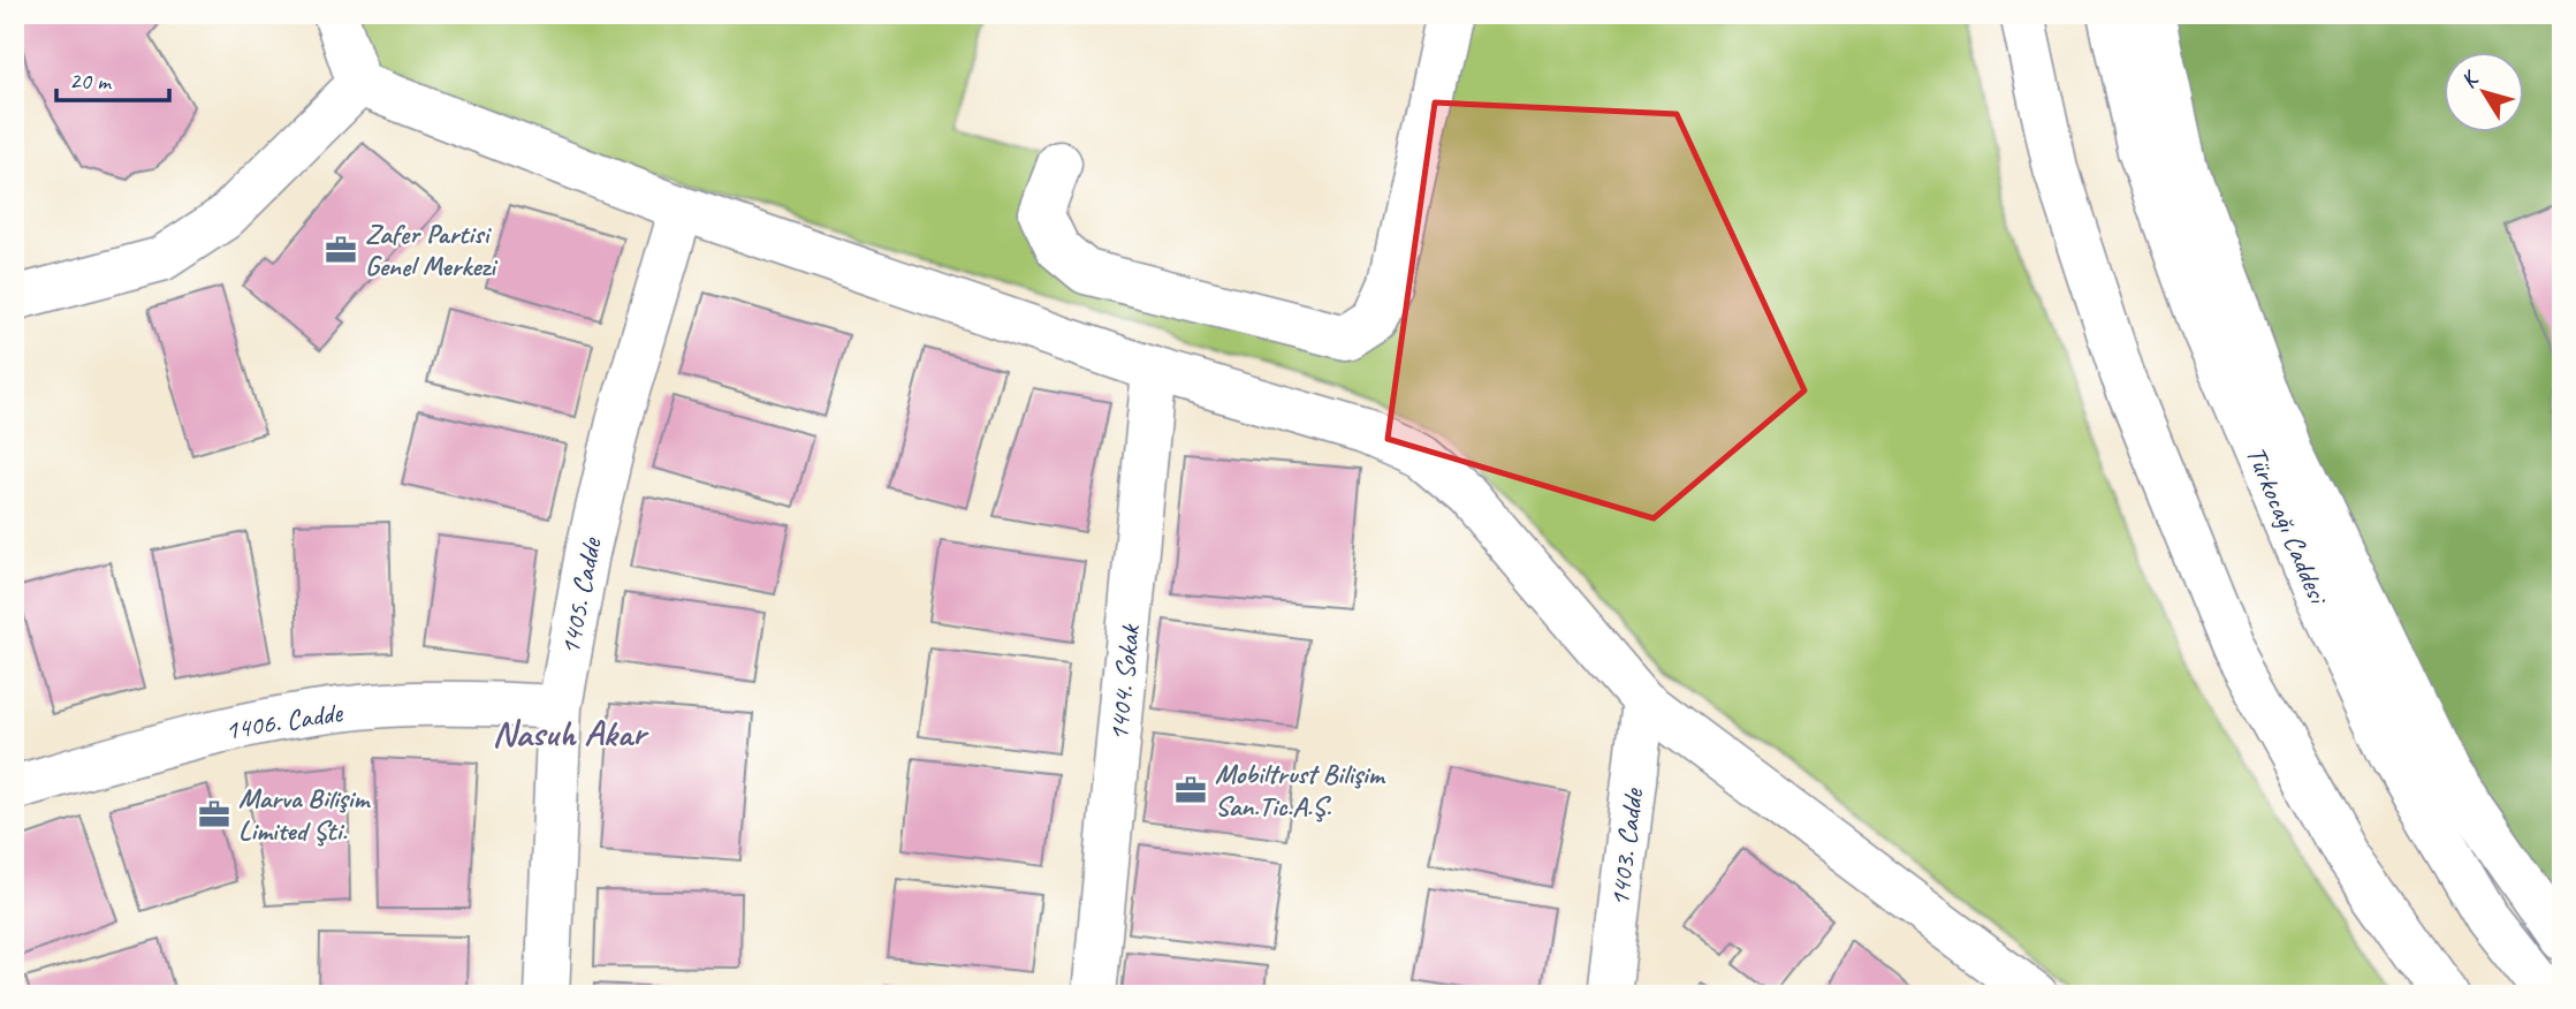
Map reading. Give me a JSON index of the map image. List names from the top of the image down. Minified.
{"streets":{"street":["Türkocağı Caddesi","1405. Cadde","1404. Sokak","1406. Cadde","1403. Cadde"]},"crossings":[["1405. Cadde","1406. Cadde"]],"districts":["Nasuh Akar"],"places":{"office":["Zafer Partisi Genel Merkezi","Mobiltrust Bilişim San.Tic.A.Ş.","Marva Bilişim Limited Şti."]},"scale_bar":"20 m","north":"top left"}
